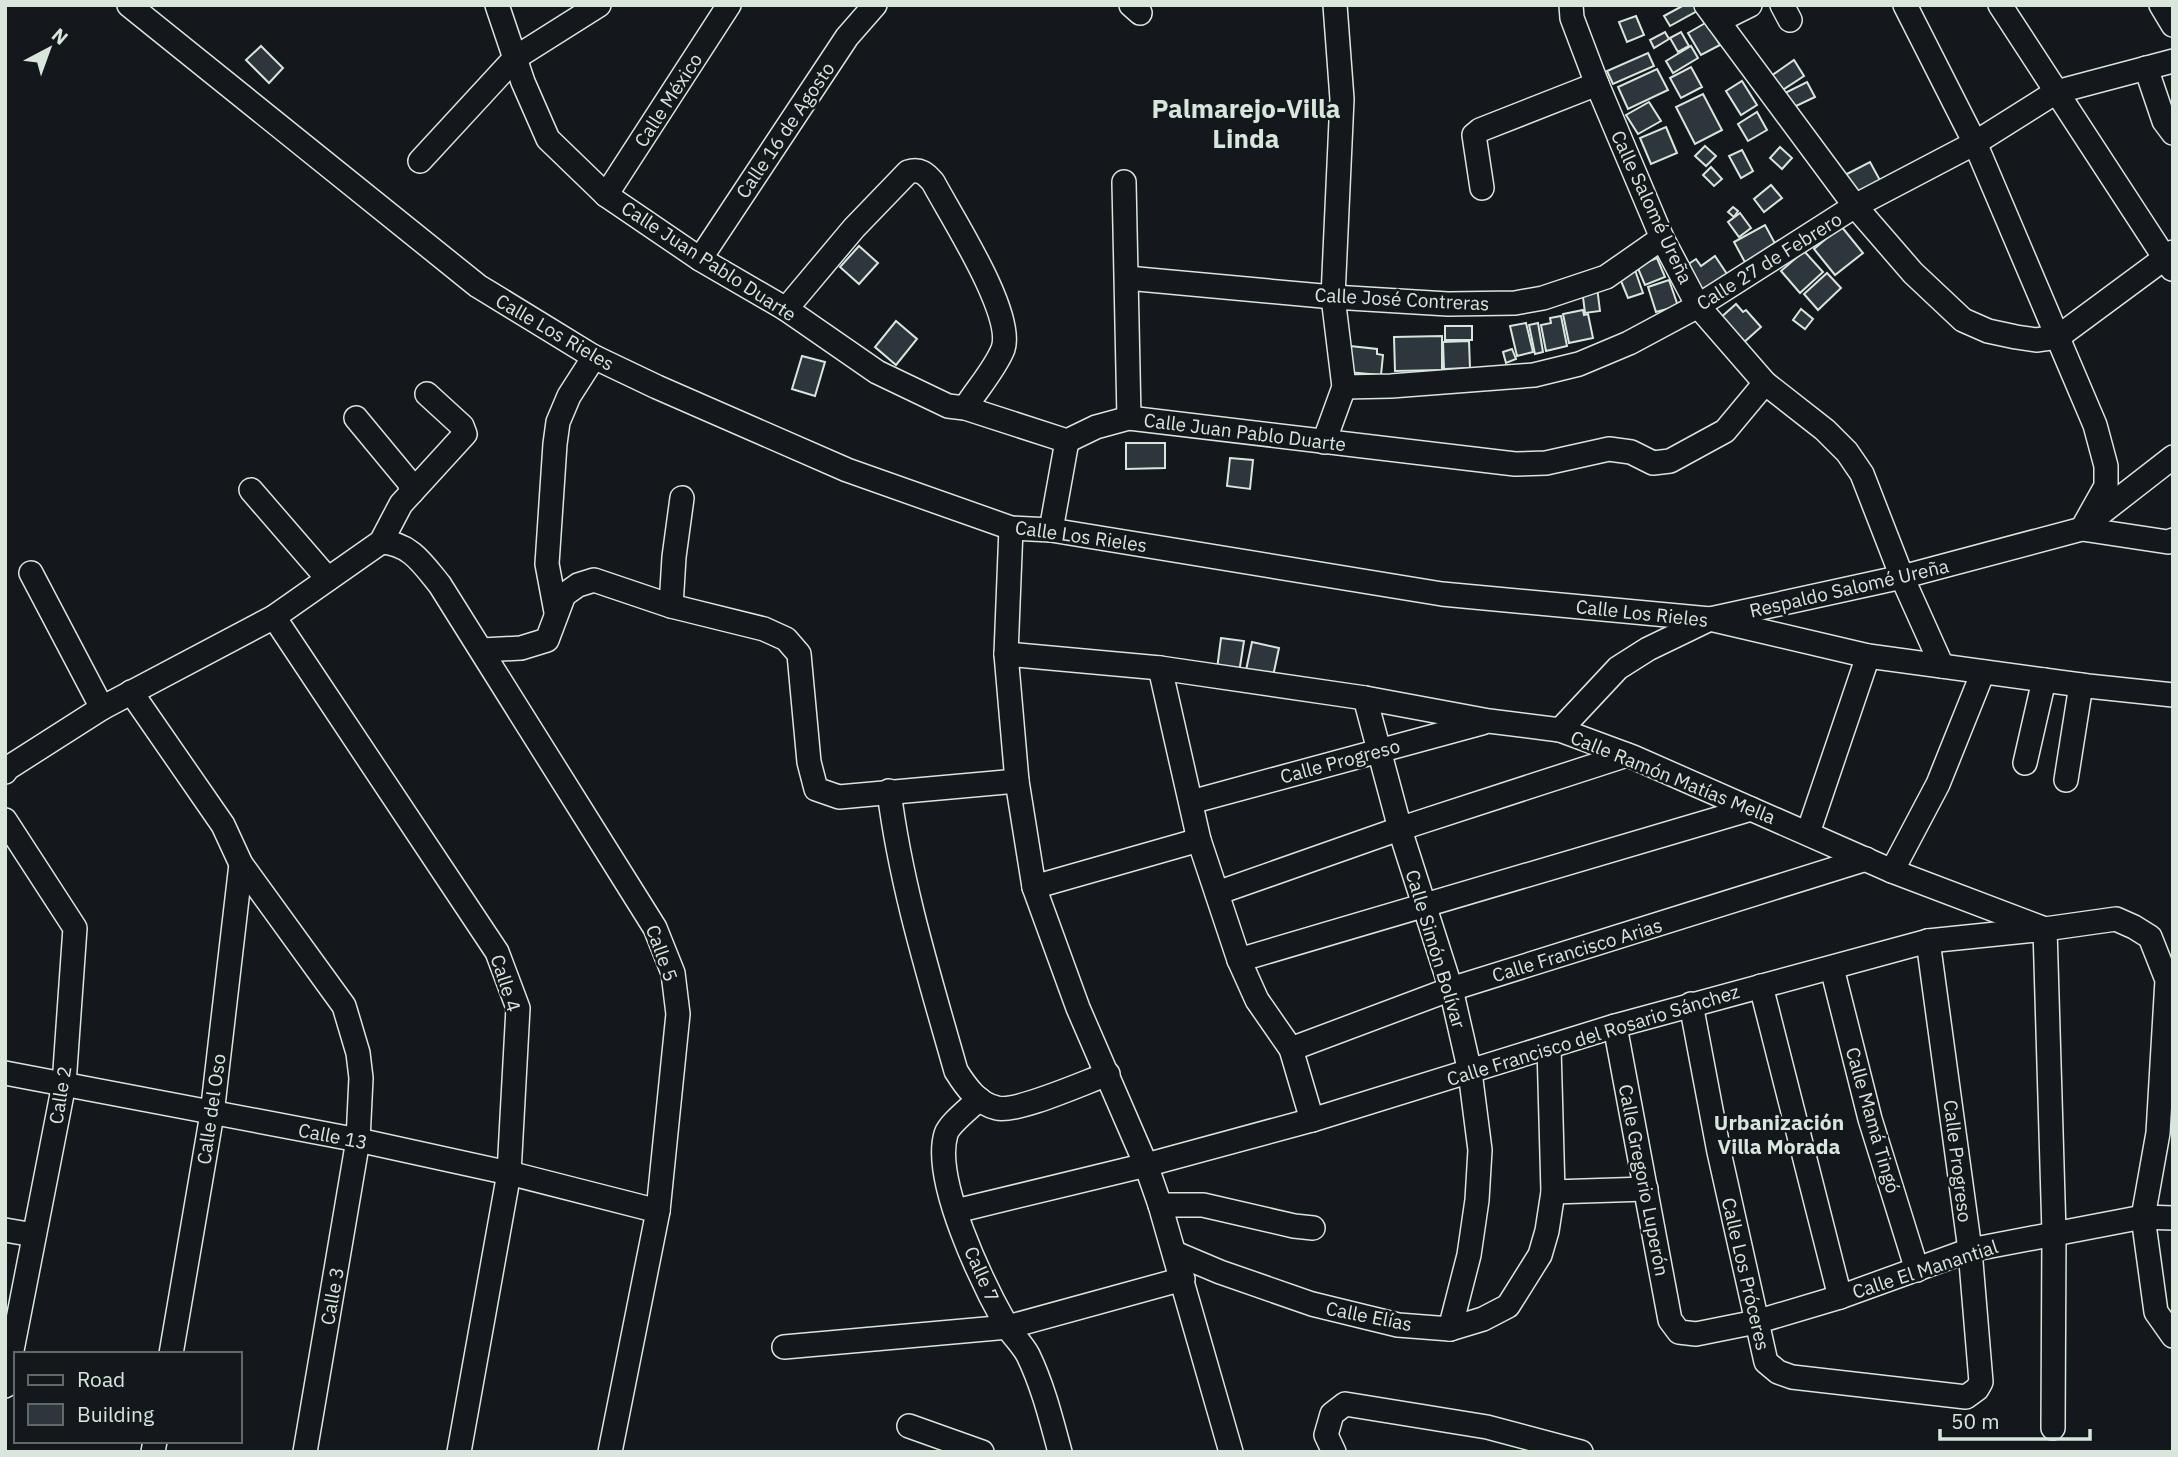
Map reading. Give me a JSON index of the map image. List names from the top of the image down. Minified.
{"streets":{"street":["Calle México","Calle 16 de Agosto","Calle Salomé Ureña","Calle Juan Pablo Duarte","Calle 27 de Febrero","Calle José Contreras","Calle Los Rieles","Respaldo Salomé Ureña","Calle Progreso","Calle Ramón Matías Mella","Calle Simón Bolívar","Calle Francisco Arias","Calle 5","Calle 4","Calle Francisco del Rosario Sánchez","Calle 2","Calle del Oso","Calle Mamá Tingó","Calle 13","Calle Gregorio Luperón","Calle El Manantial","Calle 7","Calle Los Próceres","Calle 3","Calle Elías"]},"crossings":[["Calle México","Calle Juan Pablo Duarte"],["Calle 16 de Agosto","Calle Juan Pablo Duarte"],["Calle Salomé Ureña","Calle Juan Pablo Duarte"],["Calle Salomé Ureña","Calle 27 de Febrero"],["Calle Salomé Ureña","Calle José Contreras"],["Calle Salomé Ureña","Calle Los Rieles"],["Calle Salomé Ureña","Respaldo Salomé Ureña"],["Calle Los Rieles","Respaldo Salomé Ureña"],["Respaldo Salomé Ureña","Calle Ramón Matías Mella"],["Calle Progreso","Calle Ramón Matías Mella"],["Calle Progreso","Calle Simón Bolívar"],["Calle Progreso","Calle Francisco del Rosario Sánchez"],["Calle Progreso","Calle El Manantial"],["Calle Progreso","Calle Los Próceres"],["Calle Ramón Matías Mella","Calle Simón Bolívar"],["Calle Ramón Matías Mella","Calle Francisco Arias"],["Calle Ramón Matías Mella","Calle Francisco del Rosario Sánchez"],["Calle Simón Bolívar","Calle Francisco Arias"],["Calle Simón Bolívar","Calle Francisco del Rosario Sánchez"],["Calle Simón Bolívar","Calle Elías"],["Calle 5","Calle 13"],["Calle 4","Calle 13"],["Calle Francisco del Rosario Sánchez","Calle Mamá Tingó"],["Calle Francisco del Rosario Sánchez","Calle Gregorio Luperón"],["Calle Francisco del Rosario Sánchez","Calle 7"],["Calle Francisco del Rosario Sánchez","Calle Los Próceres"],["Calle Francisco del Rosario Sánchez","Calle Elías"],["Calle 2","Calle 13"],["Calle del Oso","Calle 13"],["Calle del Oso","Calle 3"],["Calle Mamá Tingó","Calle El Manantial"],["Calle 13","Calle 3"],["Calle Gregorio Luperón","Calle El Manantial"],["Calle El Manantial","Calle Los Próceres"]],"districts":["Palmarejo-Villa Linda","Urbanización Villa Morada"],"legend":["Road","Building"],"scale_bar":"50 m","north":"top right"}
